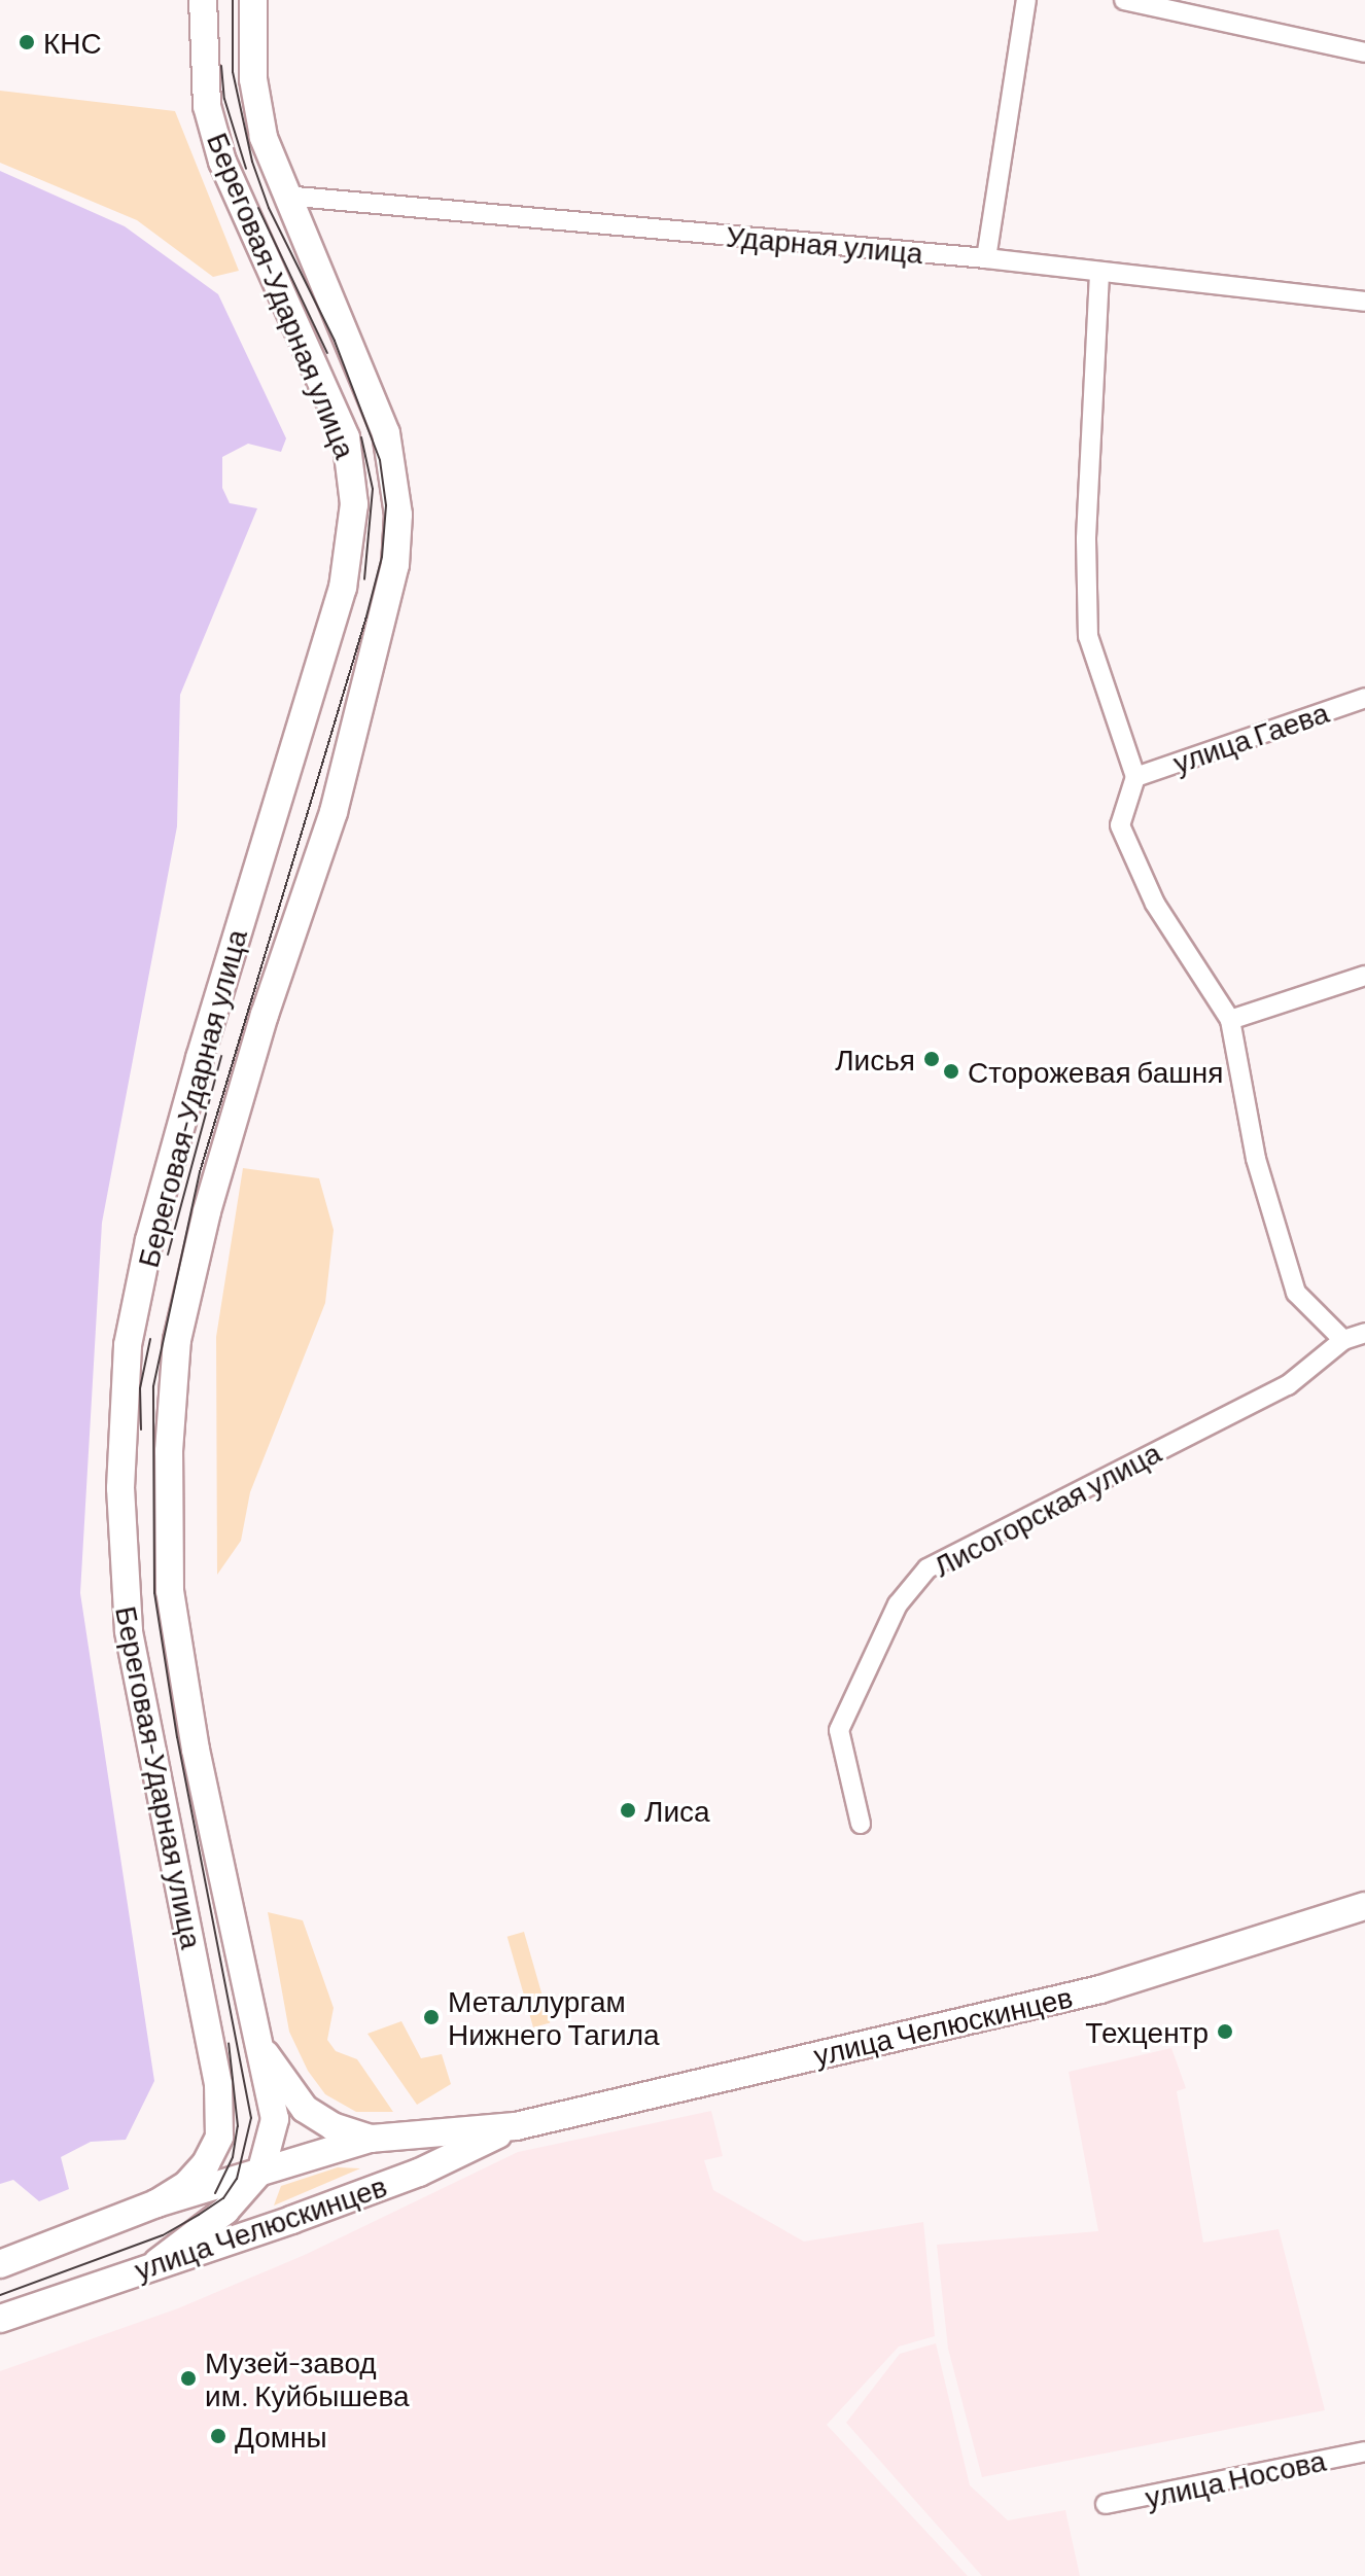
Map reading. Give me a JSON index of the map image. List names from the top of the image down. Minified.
{"streets":{"main road":["Береговая-Ударная улица","улица Челюскинцев"],"street":["Ударная улица","улица Гаева","Лисогорская улица","улица Носова"]},"crossings":[["Ударная улица","Береговая-Ударная улица"],["Береговая-Ударная улица","улица Челюскинцев"]],"places":["КНС","Лисья","Сторожевая башня","Лиса","Металлургам Нижнего Тагила","Техцентр","Музей-завод им. Куйбышева","Домны"]}
